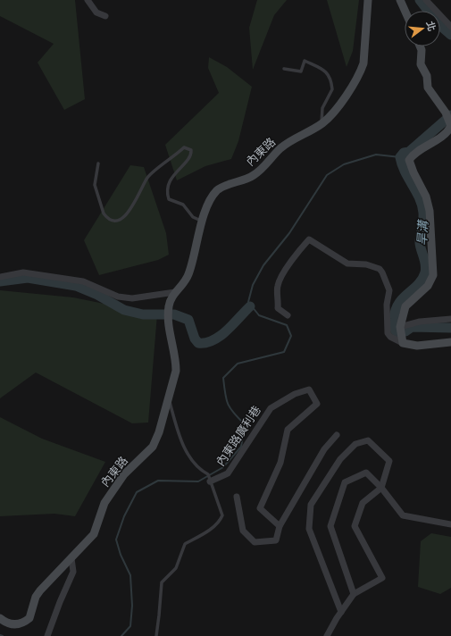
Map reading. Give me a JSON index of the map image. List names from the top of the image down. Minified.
{"streets":{"street":["內東路","內東路廣利巷"]},"crossings":[["內東路","內東路廣利巷"]],"water":["旱溝"],"north":"right"}
